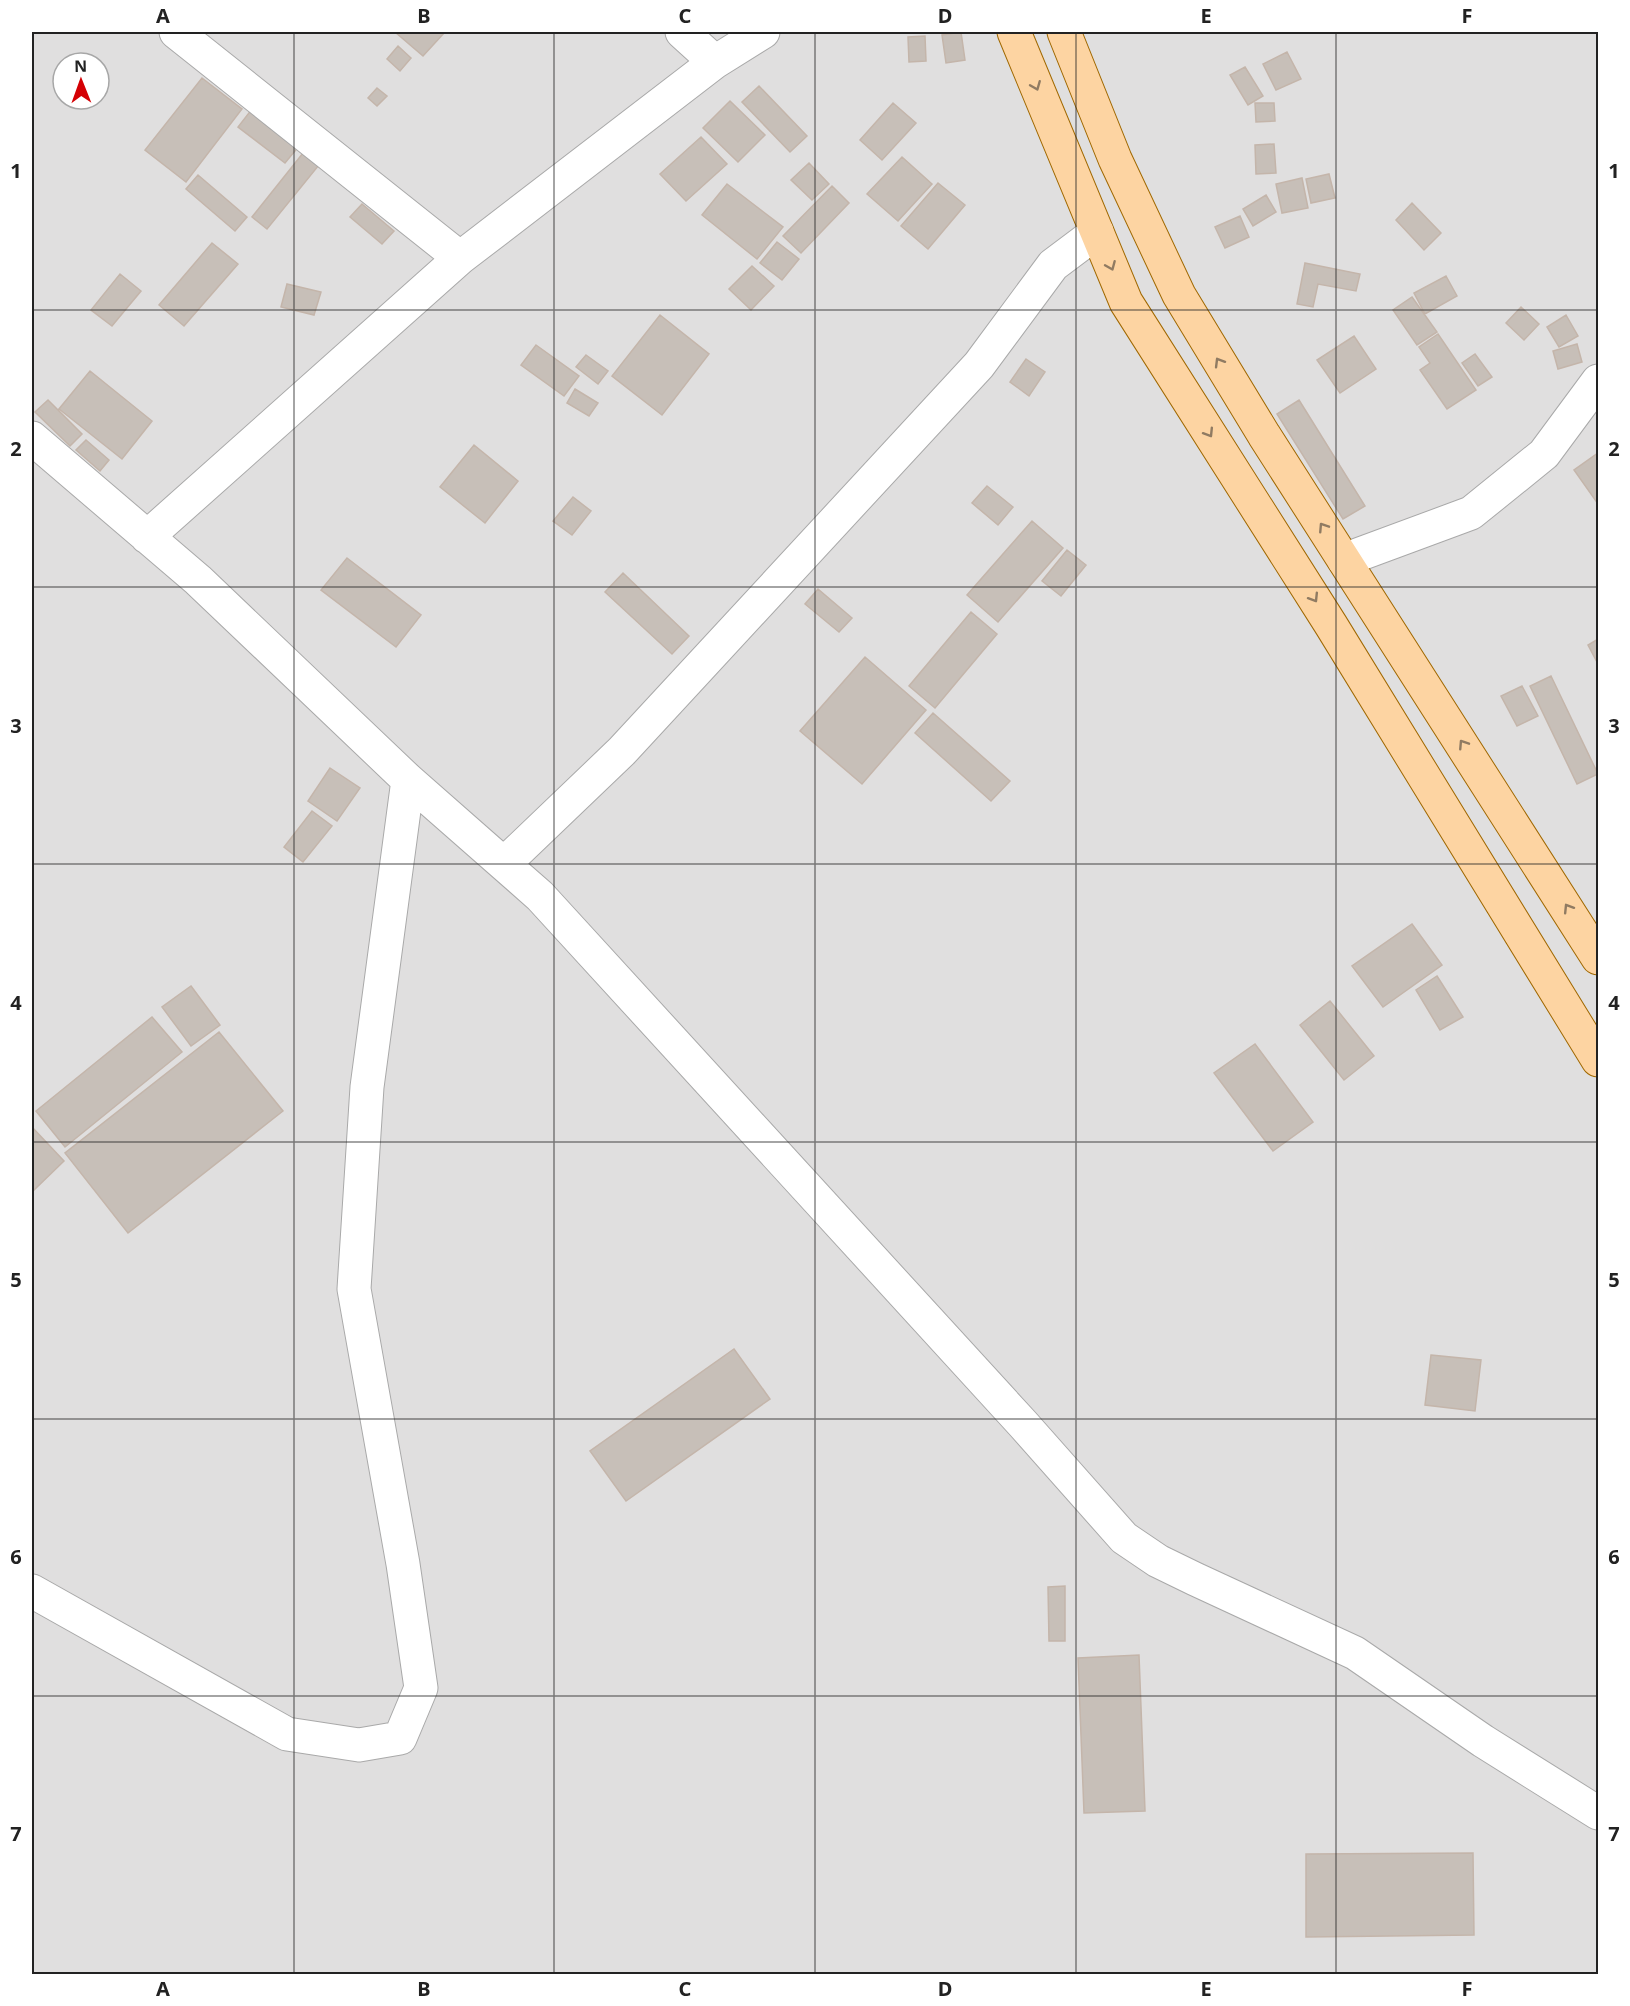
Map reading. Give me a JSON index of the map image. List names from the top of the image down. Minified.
{"north":"top","grid":{"columns":["A","B","C","D","E","F"],"rows":["1","2","3","4","5","6","7"]}}
